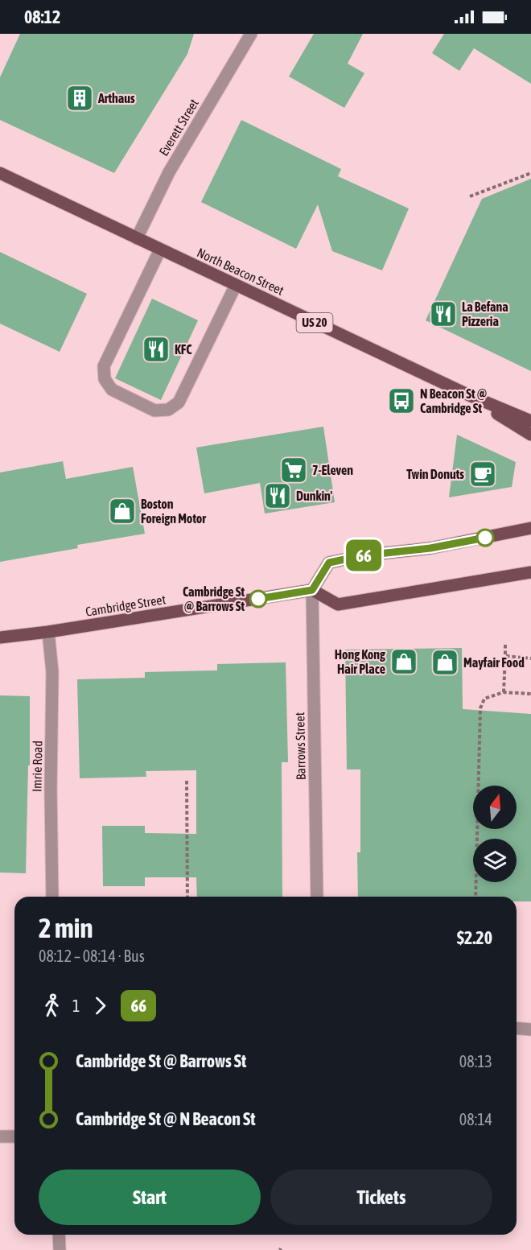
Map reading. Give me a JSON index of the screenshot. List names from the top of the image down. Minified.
{"streets":{"main road":["North Beacon Street","US 20","Cambridge Street"],"street":["Everett Street","Barrows Street","Imrie Road"]},"crossings":[["Everett Street","North Beacon Street"],["Cambridge Street","Barrows Street"],["Cambridge Street","Imrie Road"]],"places":{"building":["Arthaus"],"restaurant":["La Befana Pizzeria","KFC","Dunkin'"],"bus stop":["N Beacon St @ Cambridge St"],"supermarket":["7-Eleven"],"cafe":["Twin Donuts"],"shop":["Boston Foreign Motor","Hong Kong Hair Place","Mayfair Food"],"other":["Cambridge St @ Barrows St"]},"lines":["bus line 66"],"north":"top","page":{"status":"08:12","on_map":"66","heading":["2 min","08:12 – 08:14 · Bus","$2.20"],"legs":["1","66"],"list":[{"name":"Cambridge St @ Barrows St","value":"08:13"},{"name":"Cambridge St @ N Beacon St","value":"08:14"}],"buttons":["Start","Tickets"]}}
